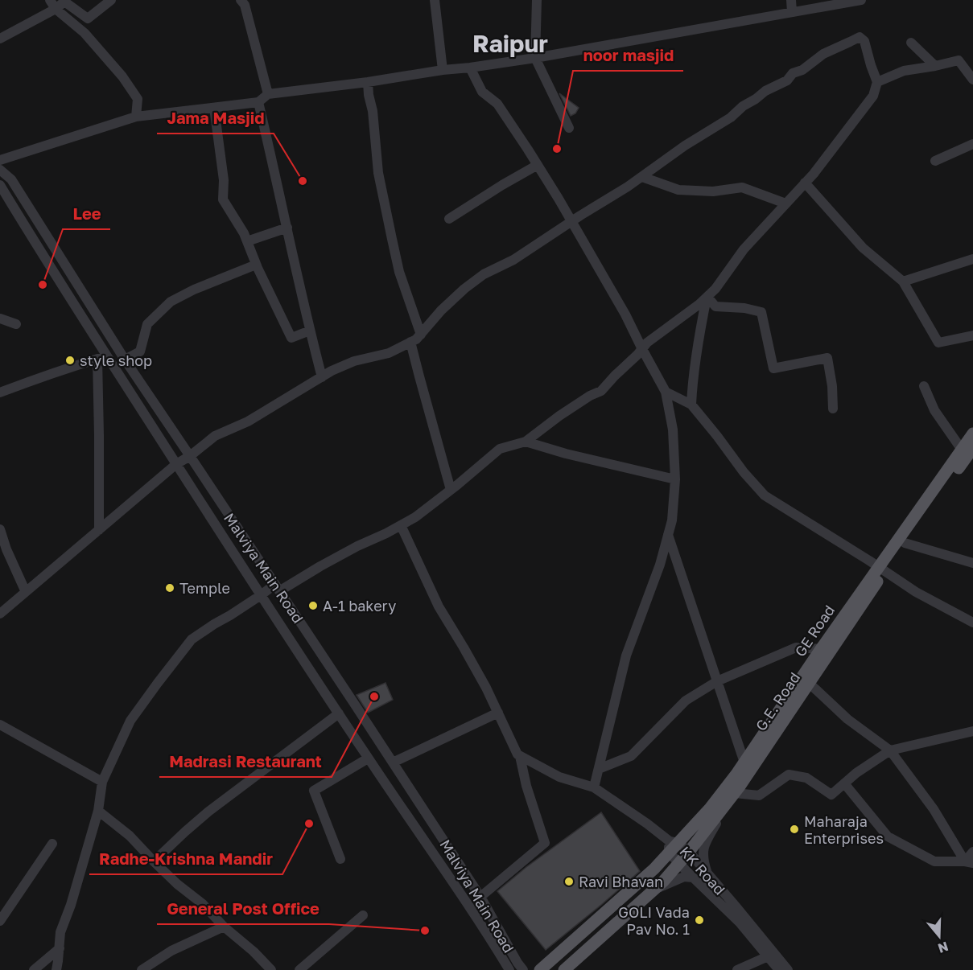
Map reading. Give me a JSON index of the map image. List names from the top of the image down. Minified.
{"streets":{"main road":["GE Road","G.E. Road"],"street":["Malviya Main Road","KK Road"]},"crossings":[["GE Road","G.E. Road"],["GE Road","KK Road"],["G.E. Road","KK Road"]],"districts":["Raipur"],"places":["noor masjid","Jama Masjid","Lee","style shop","Temple","A-1 bakery","Madrasi Restaurant","Radhe-Krishna Mandir","Maharaja Enterprises","Ravi Bhavan","GOLI Vada Pav No. 1","General Post Office"],"north":"bottom"}
